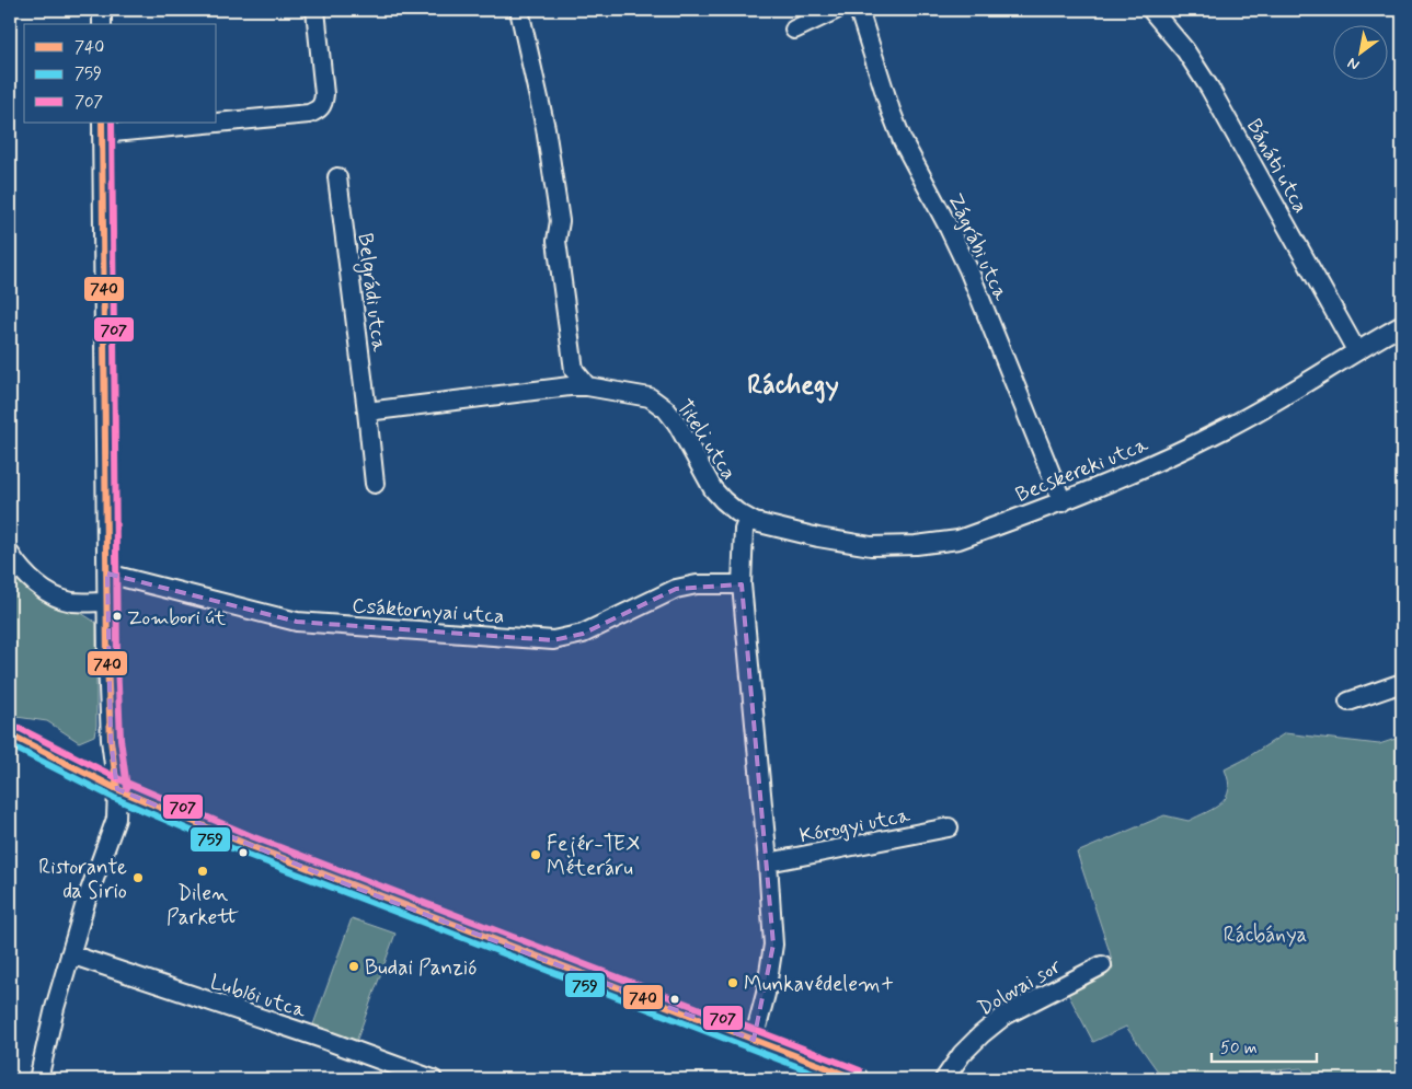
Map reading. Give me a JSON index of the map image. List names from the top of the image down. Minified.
{"streets":{"street":["Bánáti utca","Zágrábi utca","Belgrádi utca","Titeli utca","Becskereki utca","Csáktornyai utca","Kórogyi utca","Dolovai sor","Lublói utca"]},"crossings":[["Bánáti utca","Becskereki utca"],["Zágrábi utca","Becskereki utca"],["Titeli utca","Becskereki utca"]],"districts":["Ráchegy"],"parks":["Rácbánya"],"places":["Zombori út","Fejér-TEX Méteráru","Dilen Parkett","Ristorante da Sirio","Budai Panzió","Munkavédelem+"],"lines":["transit line 740","transit line 707","transit line 759"],"legend":["740","759","707"],"scale_bar":"50 m","north":"bottom left"}
